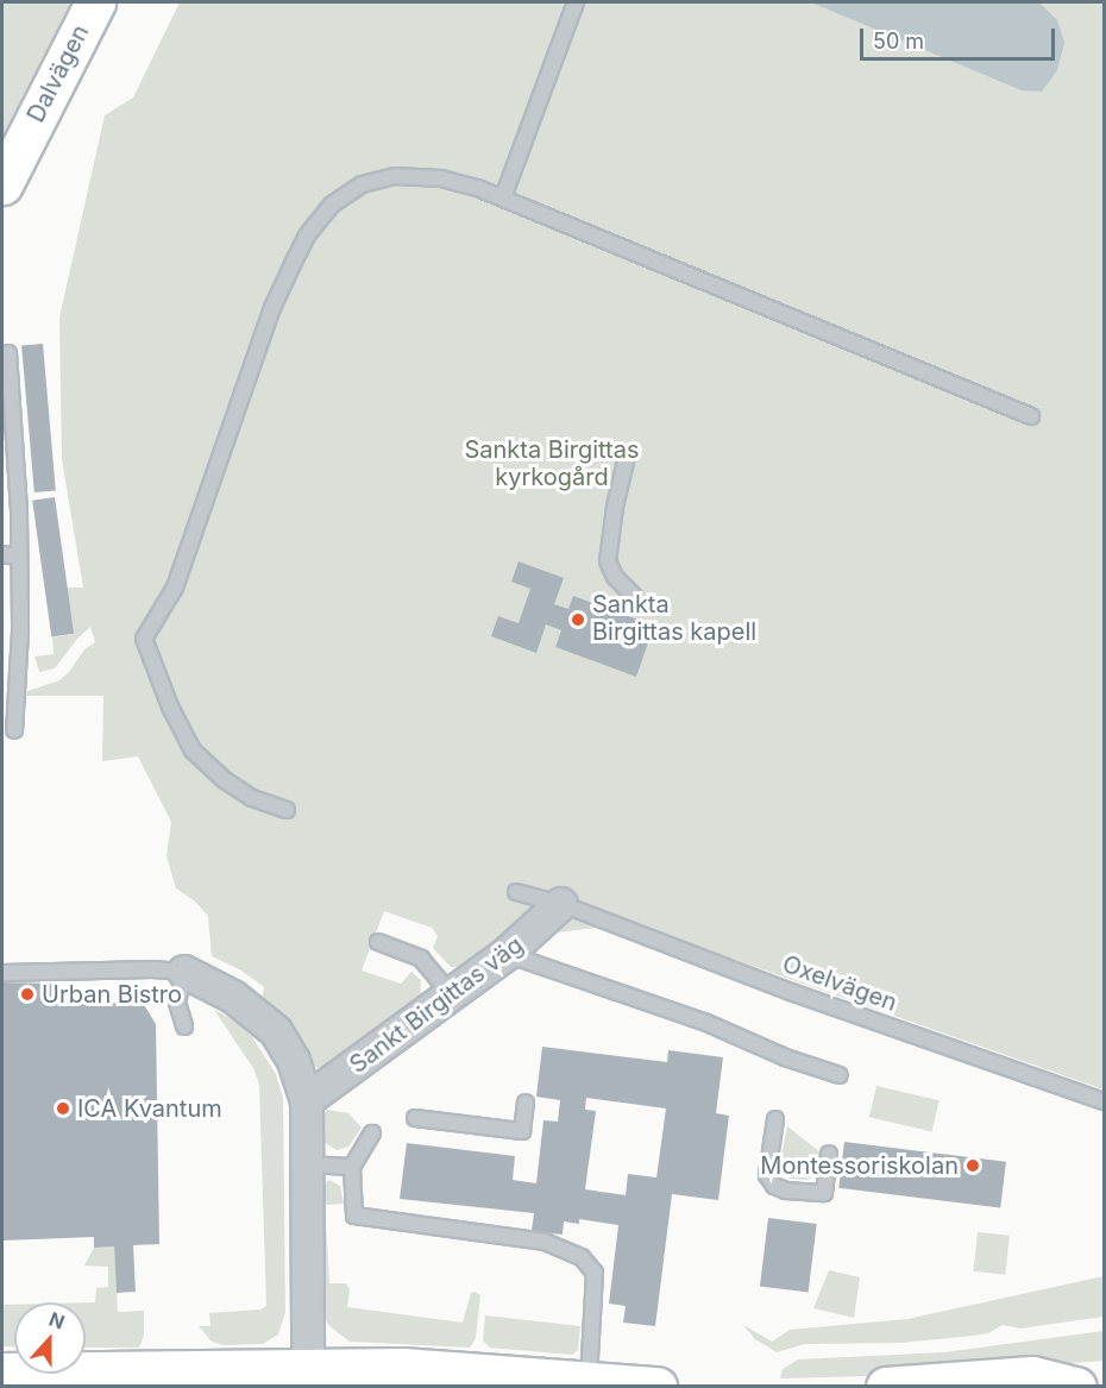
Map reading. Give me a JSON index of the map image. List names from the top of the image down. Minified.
{"streets":{"street":["Dalvägen","Sankt Birgittas väg"],"lane":["Oxelvägen"]},"crossings":[["Oxelvägen","Sankt Birgittas väg"]],"parks":["Sankta Birgittas kyrkogård"],"places":["Sankta Birgittas kapell","Urban Bistro","ICA Kvantum","Montessoriskolan"],"scale_bar":"50 m","north":"top"}
